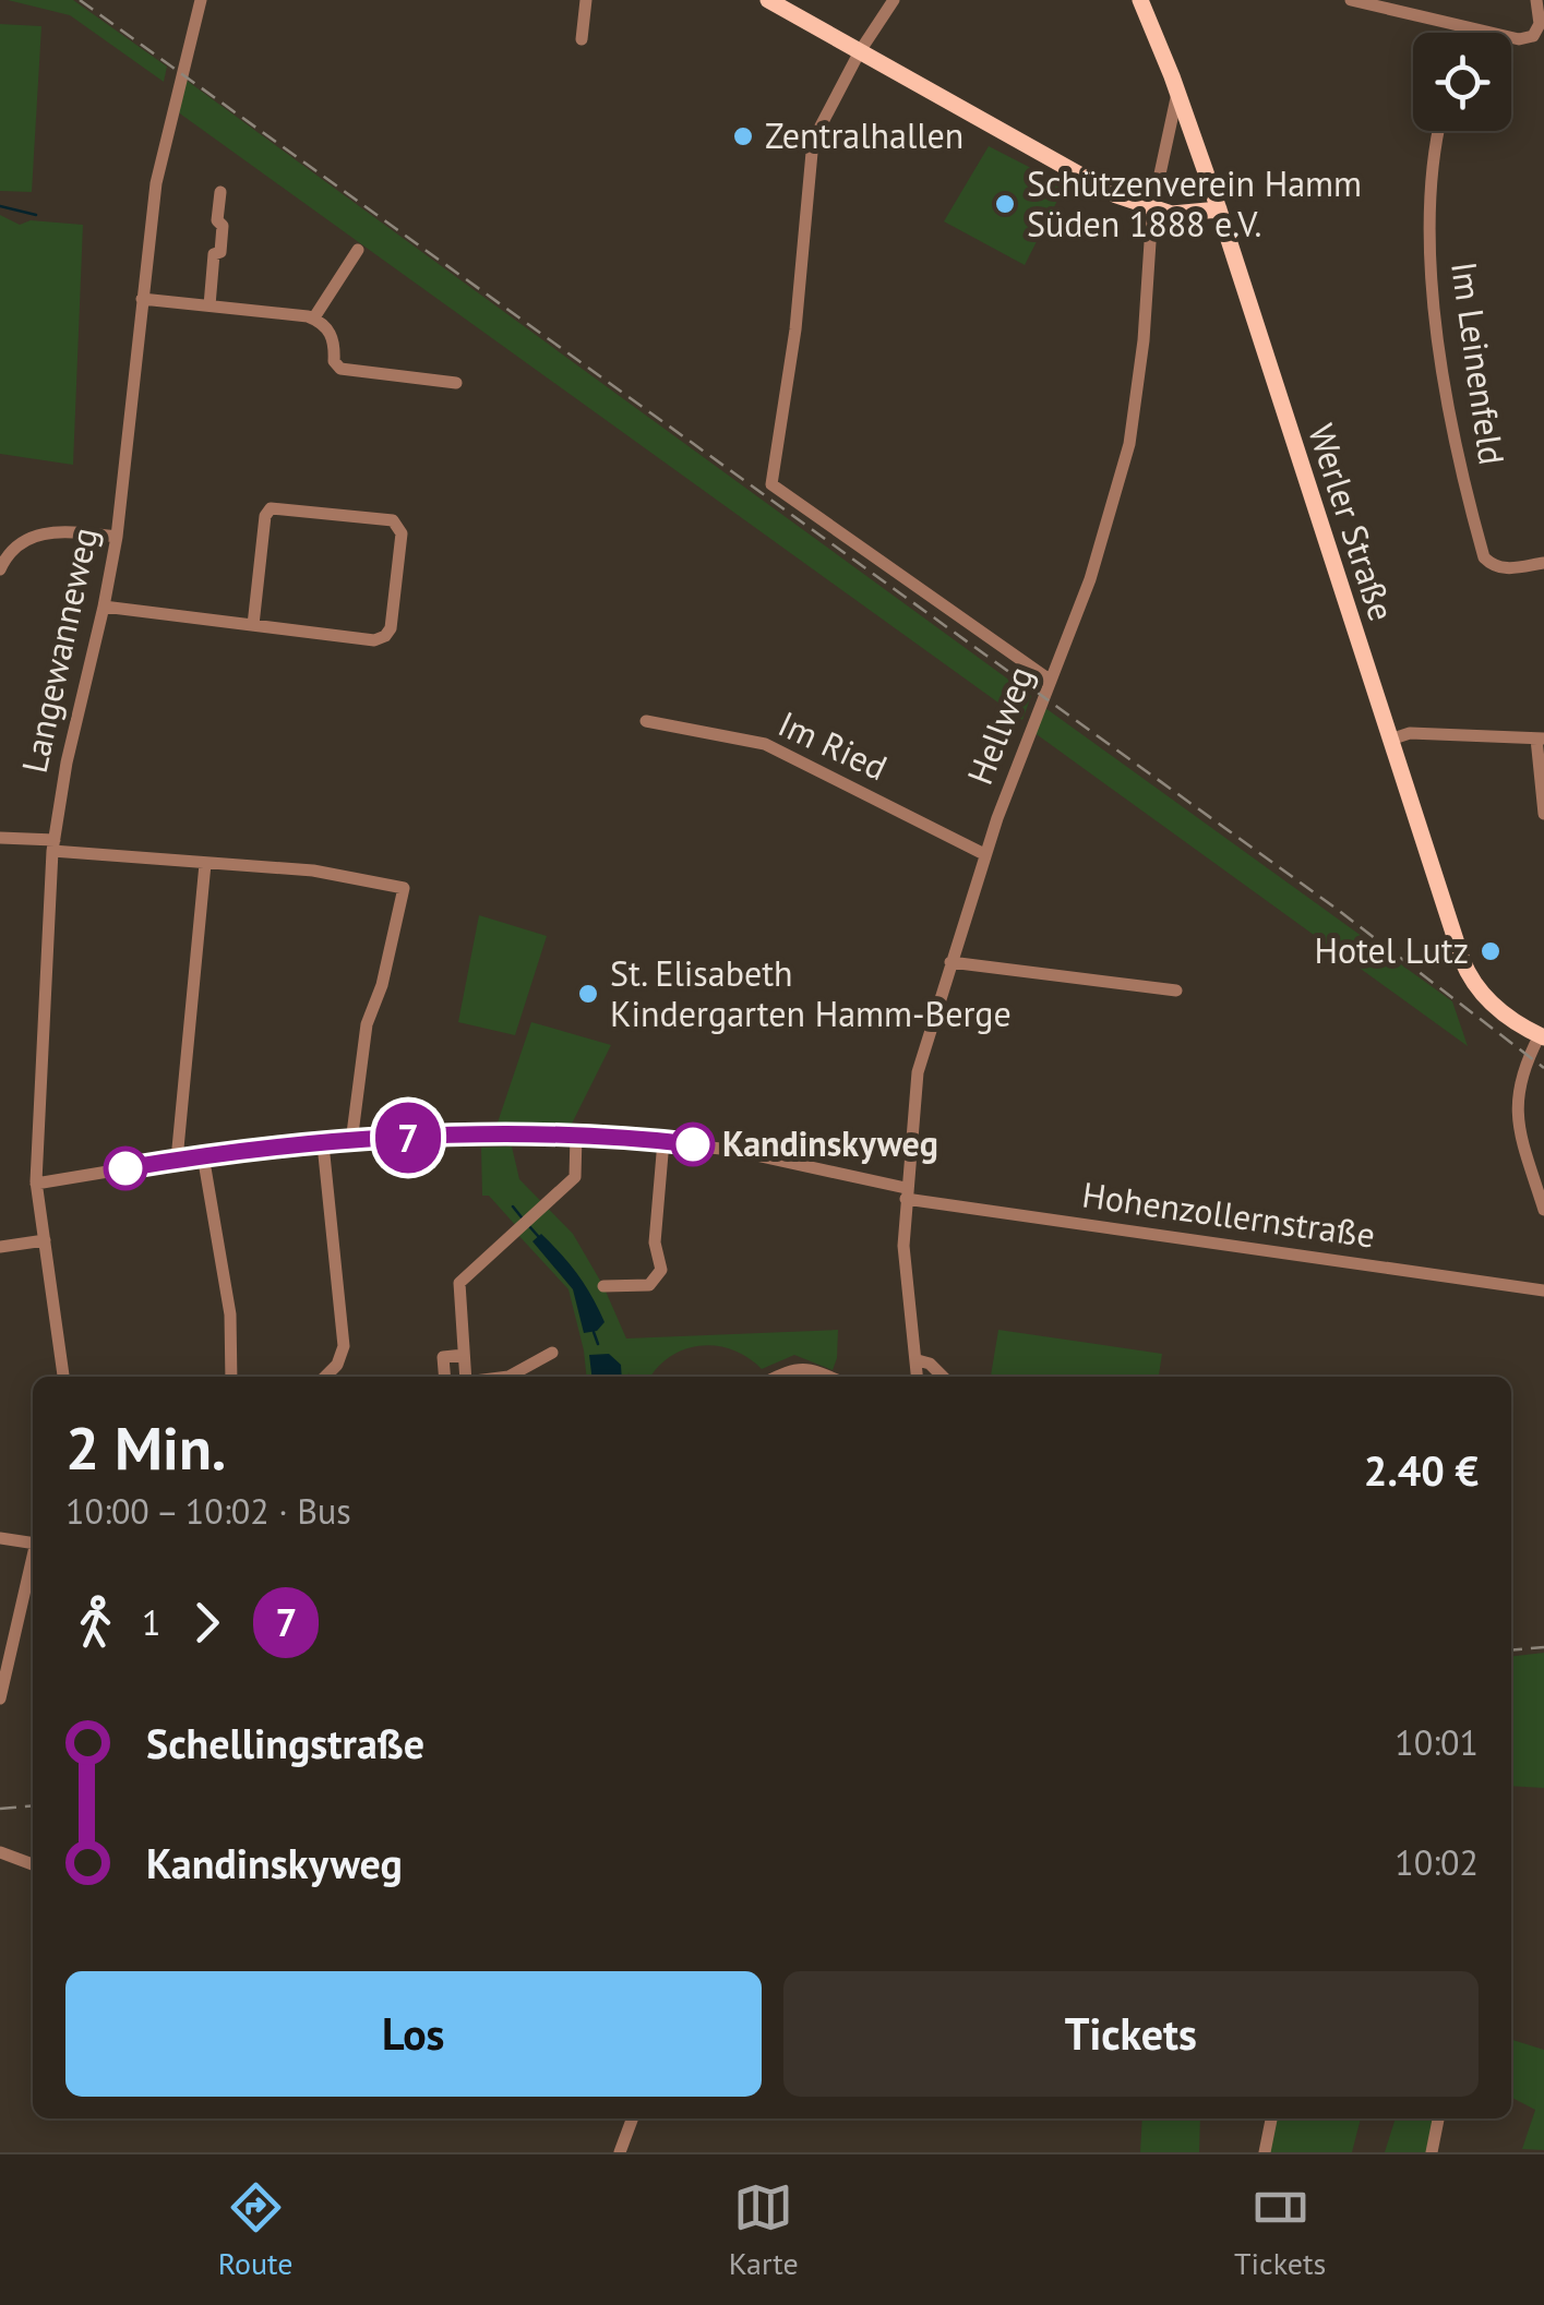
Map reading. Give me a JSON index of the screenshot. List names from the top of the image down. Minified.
{"streets":{"main road":["Werler Straße"],"street":["Im Leinenfeld","Langewanneweg","Hellweg","Im Ried","Hohenzollernstraße"]},"crossings":[["Werler Straße","Hellweg"],["Langewanneweg","Hohenzollernstraße"],["Hellweg","Im Ried"],["Hellweg","Hohenzollernstraße"]],"places":["Zentralhallen","Schützenverein Hamm Süden 1888 e.V.","Hotel Lutz","St. Elisabeth Kindergarten Hamm-Berge","Kandinskyweg"],"lines":["bus line 7"],"page":{"on_map":"7","heading":["2 Min.","10:00 – 10:02 · Bus","2.40 €"],"legs":["1","7"],"list":[{"name":"Schellingstraße","value":"10:01"},{"name":"Kandinskyweg","value":"10:02"}],"buttons":["Los","Tickets"],"tabs":["Route","Karte","Tickets"]}}
